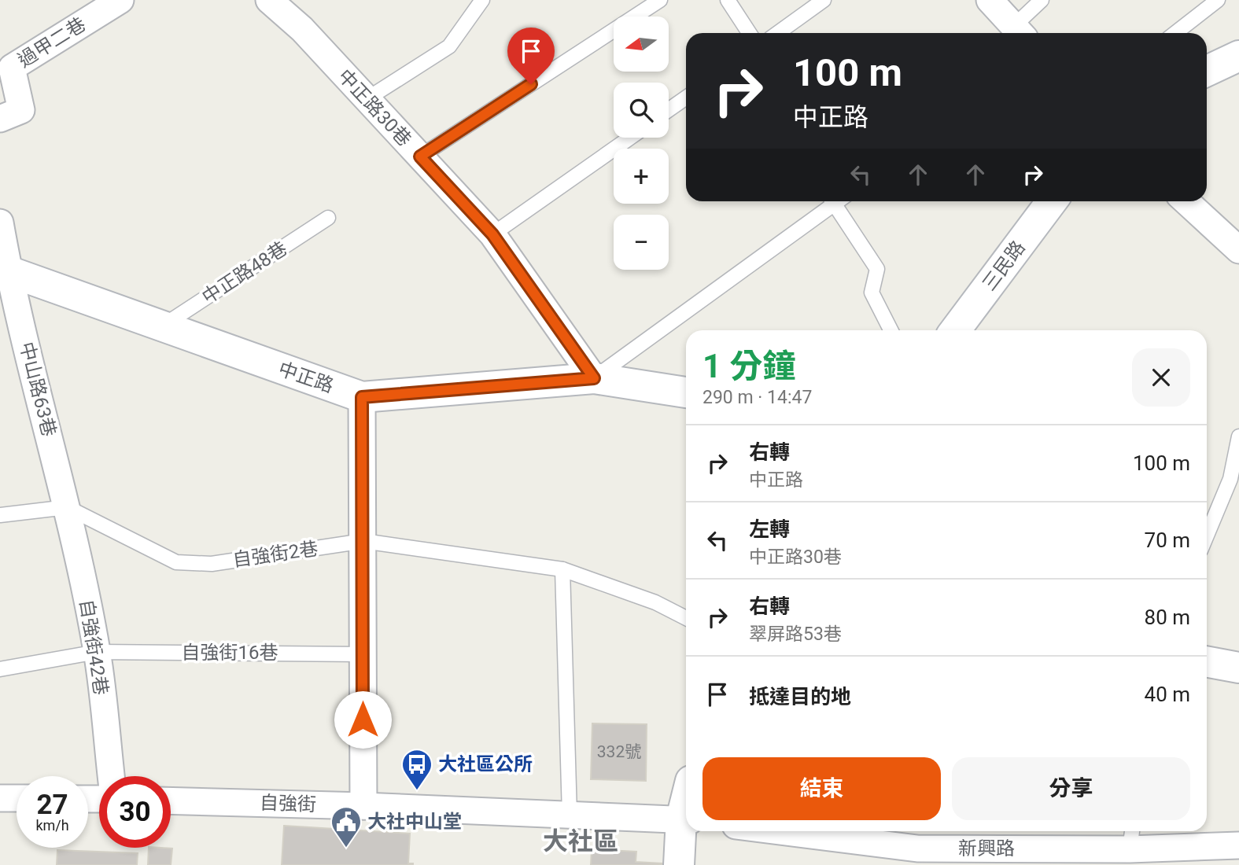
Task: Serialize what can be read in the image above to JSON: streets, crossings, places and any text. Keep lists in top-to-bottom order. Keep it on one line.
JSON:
{"streets":{"main road":["三民路","中正路"],"street":["過甲二巷","中正路30巷","中山路63巷","自強街42巷","自強街","新興路"],"lane":["中正路48巷","自強街2巷","自強街16巷"]},"crossings":[["中正路30巷","中正路"],["中正路48巷","中正路"],["中正路","中山路63巷"],["中山路63巷","自強街2巷"],["中山路63巷","自強街42巷"],["自強街2巷","自強街42巷"],["自強街42巷","自強街16巷"]],"districts":["大社區"],"places":{"bus stop":["大社區公所"],"public building":["大社中山堂"]},"house_numbers":["332號"],"north":"left","page":{"map_buttons":["+","−"],"turn":["100 m","中正路"],"heading":["1 分鐘","290 m · 14:47"],"list":[{"name":"右轉","note":"中正路","value":"100 m"},{"name":"左轉","note":"中正路30巷","value":"70 m"},{"name":"右轉","note":"翠屏路53巷","value":"80 m"},{"name":"抵達目的地","value":"40 m"}],"buttons":["結束","分享"],"speed":"27 km/h","limit":"30"}}
